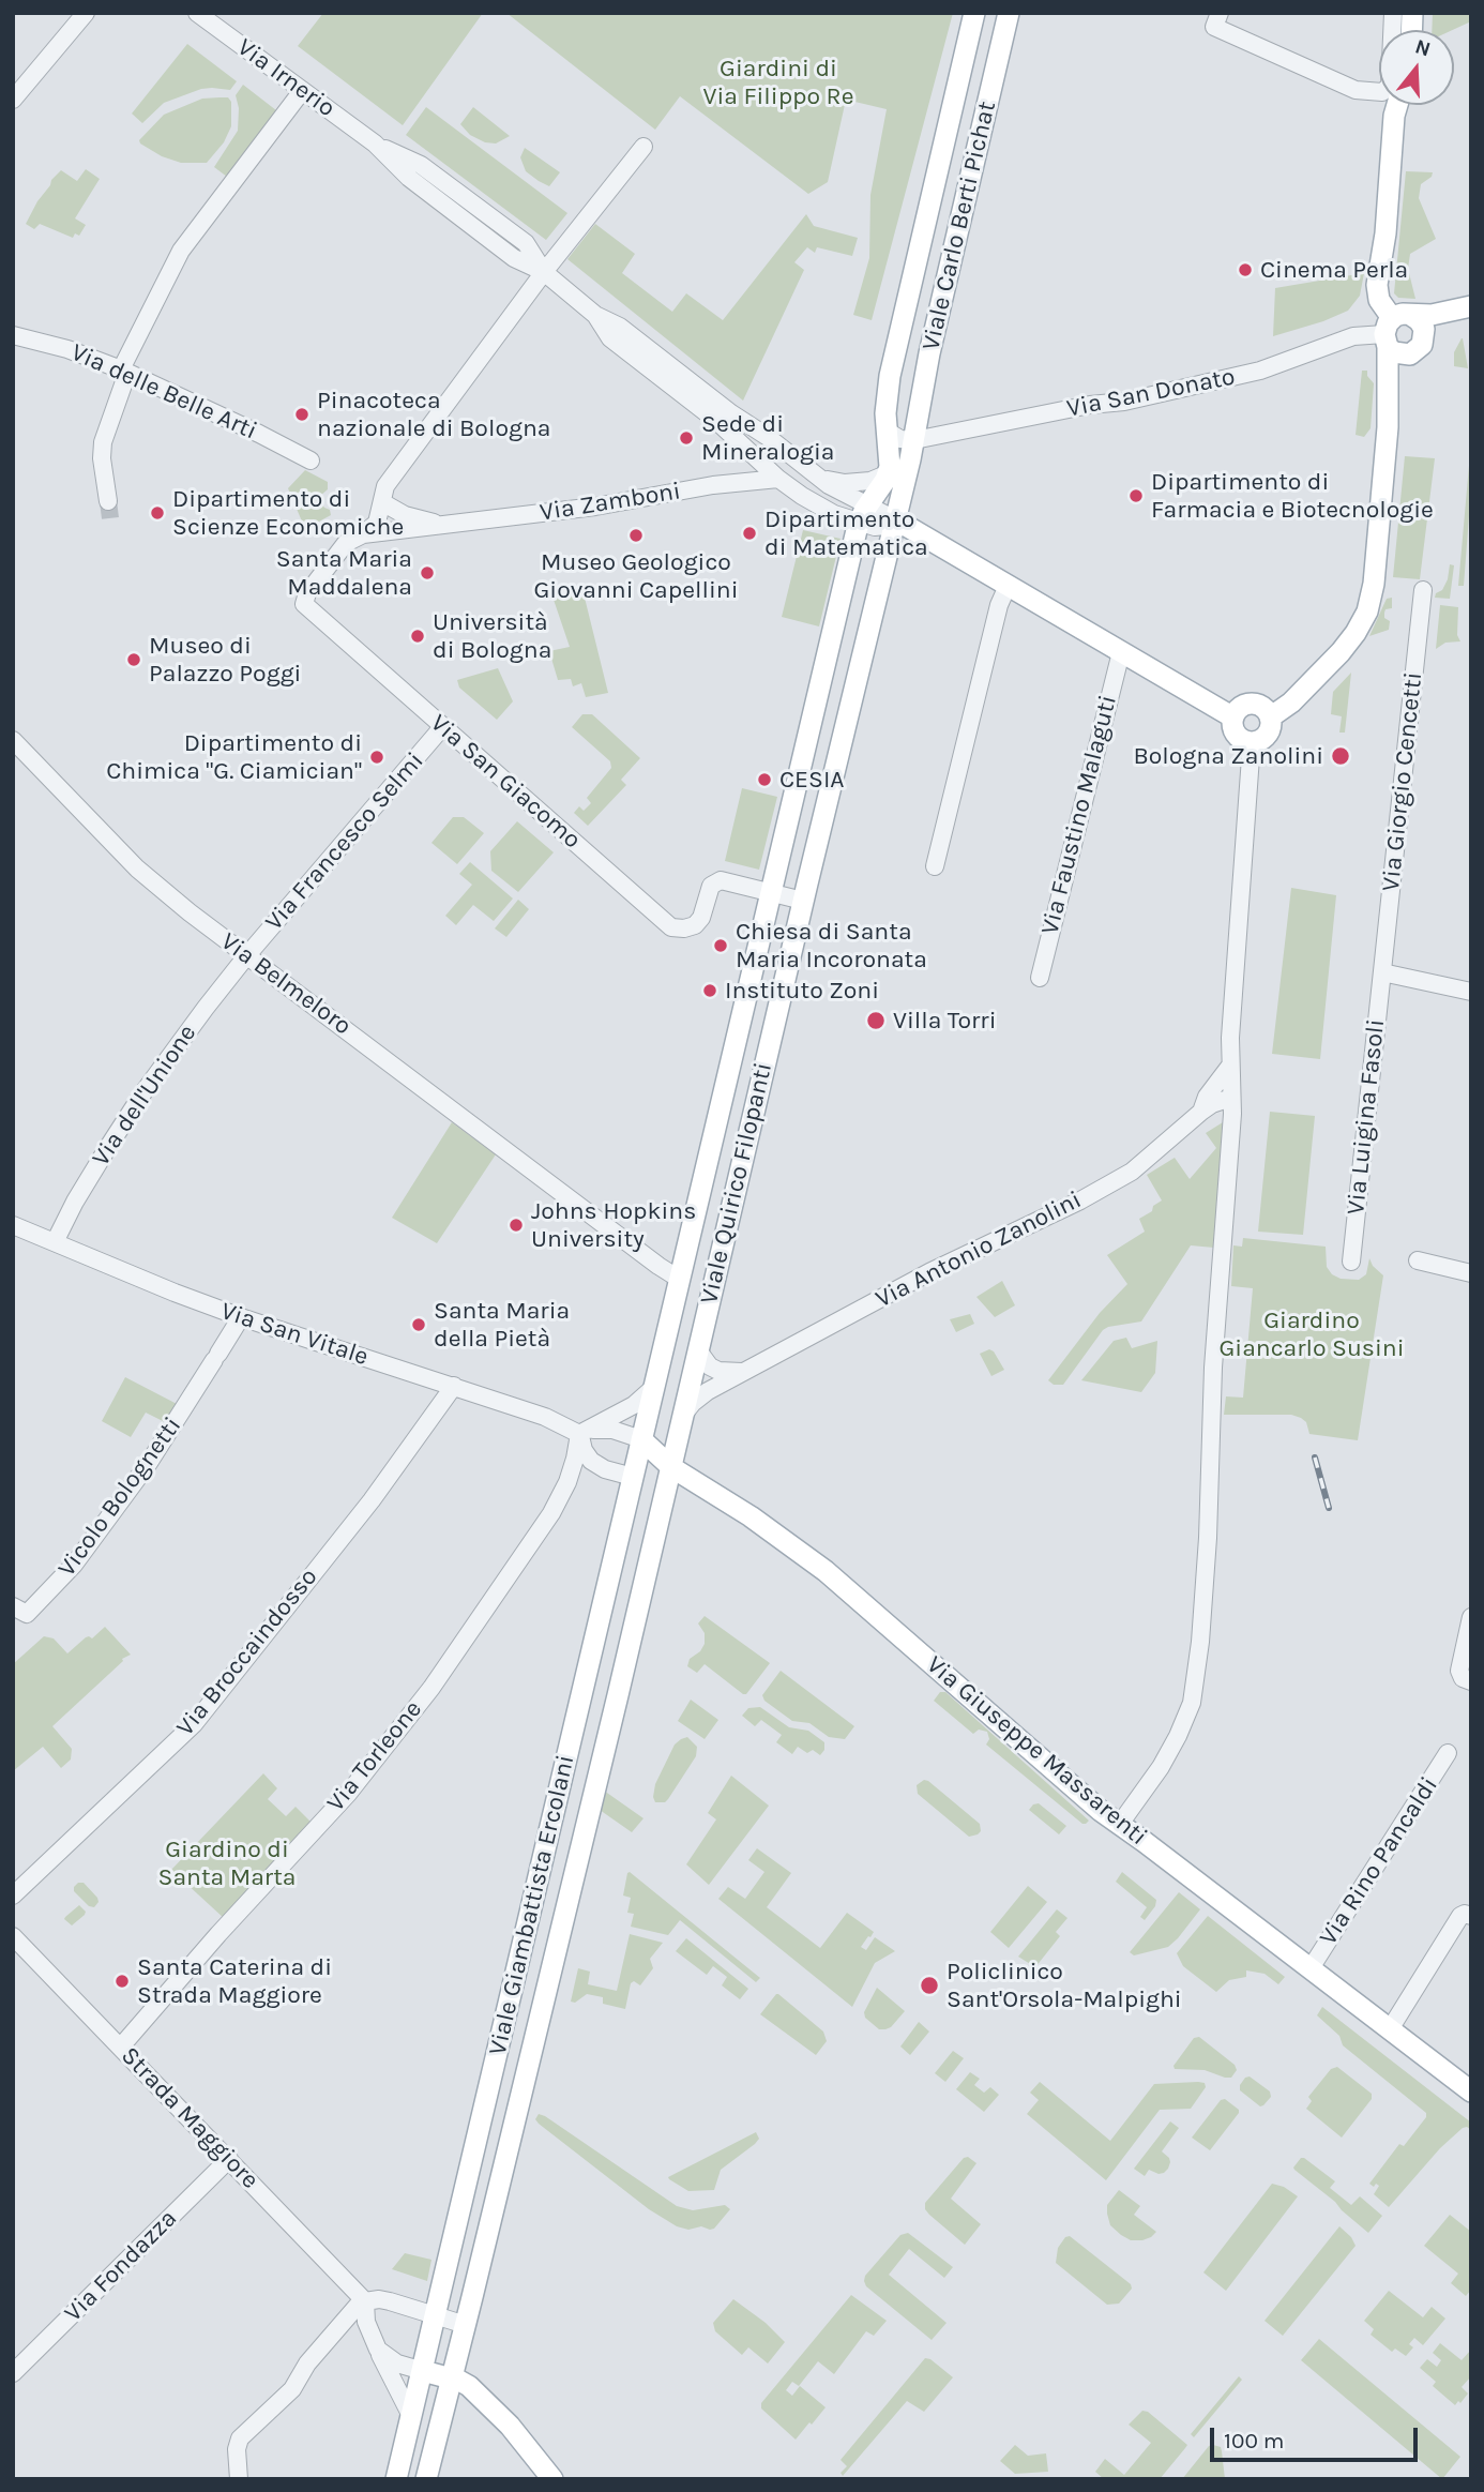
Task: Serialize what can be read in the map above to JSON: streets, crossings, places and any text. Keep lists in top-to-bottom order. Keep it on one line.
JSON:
{"streets":{"main road":["Viale Carlo Berti Pichat","Via San Donato","Viale Quirico Filopanti","Via Giuseppe Massarenti","Viale Giambattista Ercolani"],"street":["Via Irnerio","Via delle Belle Arti","Via Zamboni","Via San Giacomo","Via Giorgio Cencetti","Via Faustino Malaguti","Via Francesco Selmi","Via Belmeloro","Via dell'Unione","Via Luigina Fasoli","Via Antonio Zanolini","Via San Vitale","Vicolo Bolognetti","Via Broccaindosso","Via Torleone","Via Rino Pancaldi","Strada Maggiore","Via Fondazza"]},"crossings":[["Viale Carlo Berti Pichat","Via San Donato"],["Viale Carlo Berti Pichat","Viale Quirico Filopanti"],["Via Zamboni","Via San Giacomo"],["Via San Giacomo","Via Francesco Selmi"],["Via San Giacomo","Viale Quirico Filopanti"],["Via Giorgio Cencetti","Via Luigina Fasoli"],["Via Francesco Selmi","Via Belmeloro"],["Via Francesco Selmi","Via dell'Unione"],["Via Belmeloro","Via dell'Unione"],["Via Belmeloro","Viale Quirico Filopanti"],["Via dell'Unione","Via San Vitale"],["Viale Quirico Filopanti","Via Antonio Zanolini"],["Viale Quirico Filopanti","Via Giuseppe Massarenti"],["Viale Quirico Filopanti","Viale Giambattista Ercolani"],["Via San Vitale","Vicolo Bolognetti"],["Via San Vitale","Via Broccaindosso"],["Via San Vitale","Via Torleone"],["Via Giuseppe Massarenti","Via Rino Pancaldi"],["Via Giuseppe Massarenti","Viale Giambattista Ercolani"],["Via Torleone","Strada Maggiore"],["Strada Maggiore","Via Fondazza"]],"parks":["Giardini di Via Filippo Re","Giardino Giancarlo Susini","Giardino di Santa Marta"],"places":["Cinema Perla","Pinacoteca nazionale di Bologna","Sede di Mineralogia","Dipartimento di Farmacia e Biotecnologie","Dipartimento di Scienze Economiche","Dipartimento di Matematica","Museo Geologico Giovanni Capellini","Santa Maria Maddalena","Università di Bologna","Museo di Palazzo Poggi","Bologna Zanolini","Dipartimento di Chimica \"G. Ciamician\"","CESIA","Chiesa di Santa Maria Incoronata","Instituto Zoni","Villa Torri","Johns Hopkins University","Santa Maria della Pietà","Santa Caterina di Strada Maggiore","Policlinico Sant'Orsola-Malpighi"],"scale_bar":"100 m","north":"top"}
